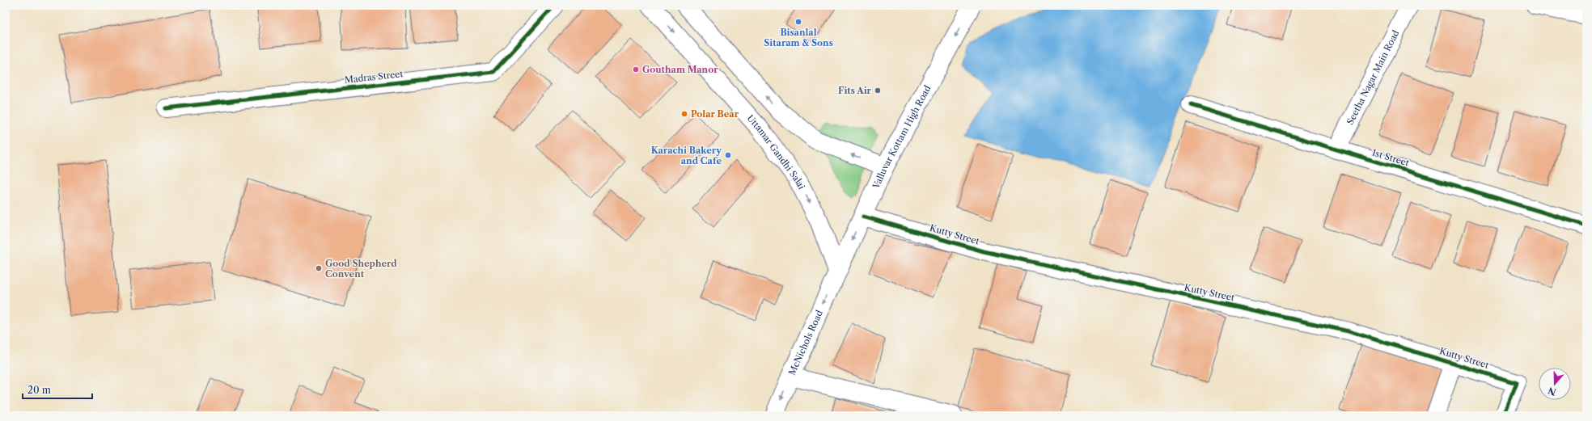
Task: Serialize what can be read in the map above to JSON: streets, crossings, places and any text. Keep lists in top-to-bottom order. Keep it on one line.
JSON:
{"streets":{"street":["Madras Street","Seetha Nagar Main Road","Valluvar Kottam High Road","Uttamar Gandhi Salai","1st Street","Kutty Street","McNichols Road"]},"crossings":[["Seetha Nagar Main Road","1st Street"],["Valluvar Kottam High Road","Uttamar Gandhi Salai"],["Valluvar Kottam High Road","Kutty Street"],["Valluvar Kottam High Road","McNichols Road"],["Uttamar Gandhi Salai","McNichols Road"]],"one_way":["Valluvar Kottam High Road","McNichols Road"],"places":["Bisanlal Sitaram & Sons","Goutham Manor","Fits Air","Polar Bear","Karachi Bakery and Cafe","Good Shepherd Convent"],"scale_bar":"20 m","north":"bottom"}
